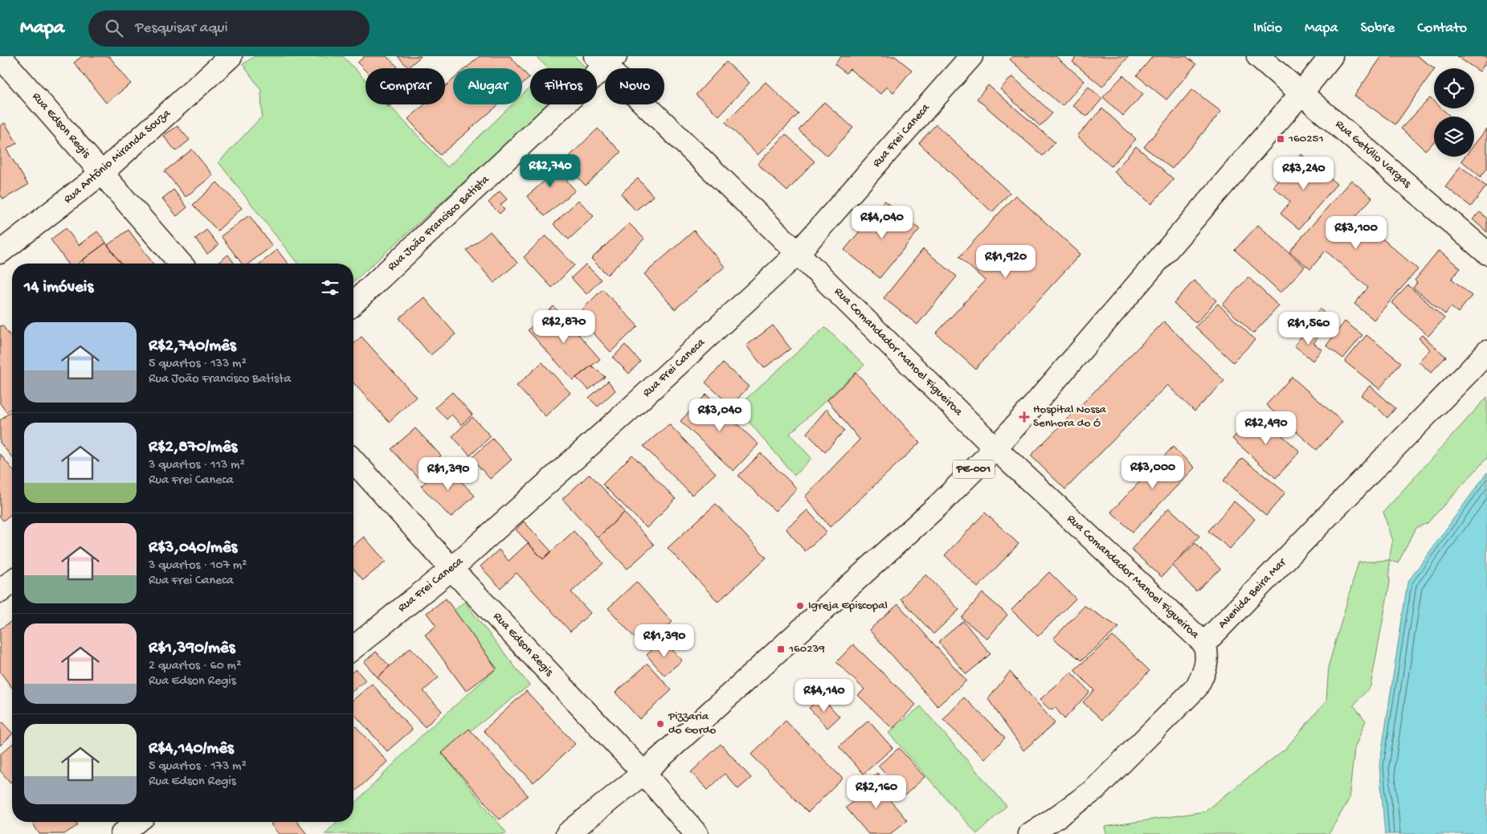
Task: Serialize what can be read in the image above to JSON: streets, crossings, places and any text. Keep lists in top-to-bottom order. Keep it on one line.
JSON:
{"streets":{"street":["Rua Edson Regis","Rua Frei Caneca","Rua Getúlio Vargas","Rua Antônio Miranda Souza","Rua João Francisco Batista","Rua Comandador Manoel Figueiroa","PE-001","Avenida Beira Mar"]},"crossings":[["Rua Edson Regis","Rua Frei Caneca"],["Rua Edson Regis","Rua Antônio Miranda Souza"],["Rua Edson Regis","PE-001"],["Rua Frei Caneca","Rua Comandador Manoel Figueiroa"],["Rua Getúlio Vargas","PE-001"],["Rua João Francisco Batista","Rua Comandador Manoel Figueiroa"],["Rua Comandador Manoel Figueiroa","PE-001"],["Rua Comandador Manoel Figueiroa","Avenida Beira Mar"]],"places":{"transit":["160251","160239"],"health":["Hospital Nossa Senhora do Ó"],"other":["Igreja Episcopal","Pizzaria do Gordo"]},"page":{"header":"Mapa","search":"Pesquisar aqui","nav":["Início","Mapa","Sobre","Contato"],"chip":["Comprar","Alugar","Filtros","Novo"],"price":["R$2,740","R$3,240","R$4,040","R$3,100","R$1,920","R$2,870","R$1,560","R$3,040","R$2,490","R$3,000","R$1,390","R$1,390","R$4,140","R$2,160"],"heading":"14 imóveis","list":[{"name":"R$2,740/mês","note":"5 quartos · 133 m² · Rua João Francisco Batista"},{"name":"R$2,870/mês","note":"3 quartos · 113 m² · Rua Frei Caneca"},{"name":"R$3,040/mês","note":"3 quartos · 107 m² · Rua Frei Caneca"},{"name":"R$1,390/mês","note":"2 quartos · 60 m² · Rua Edson Regis"},{"name":"R$4,140/mês","note":"5 quartos · 173 m² · Rua Edson Regis"}]}}
